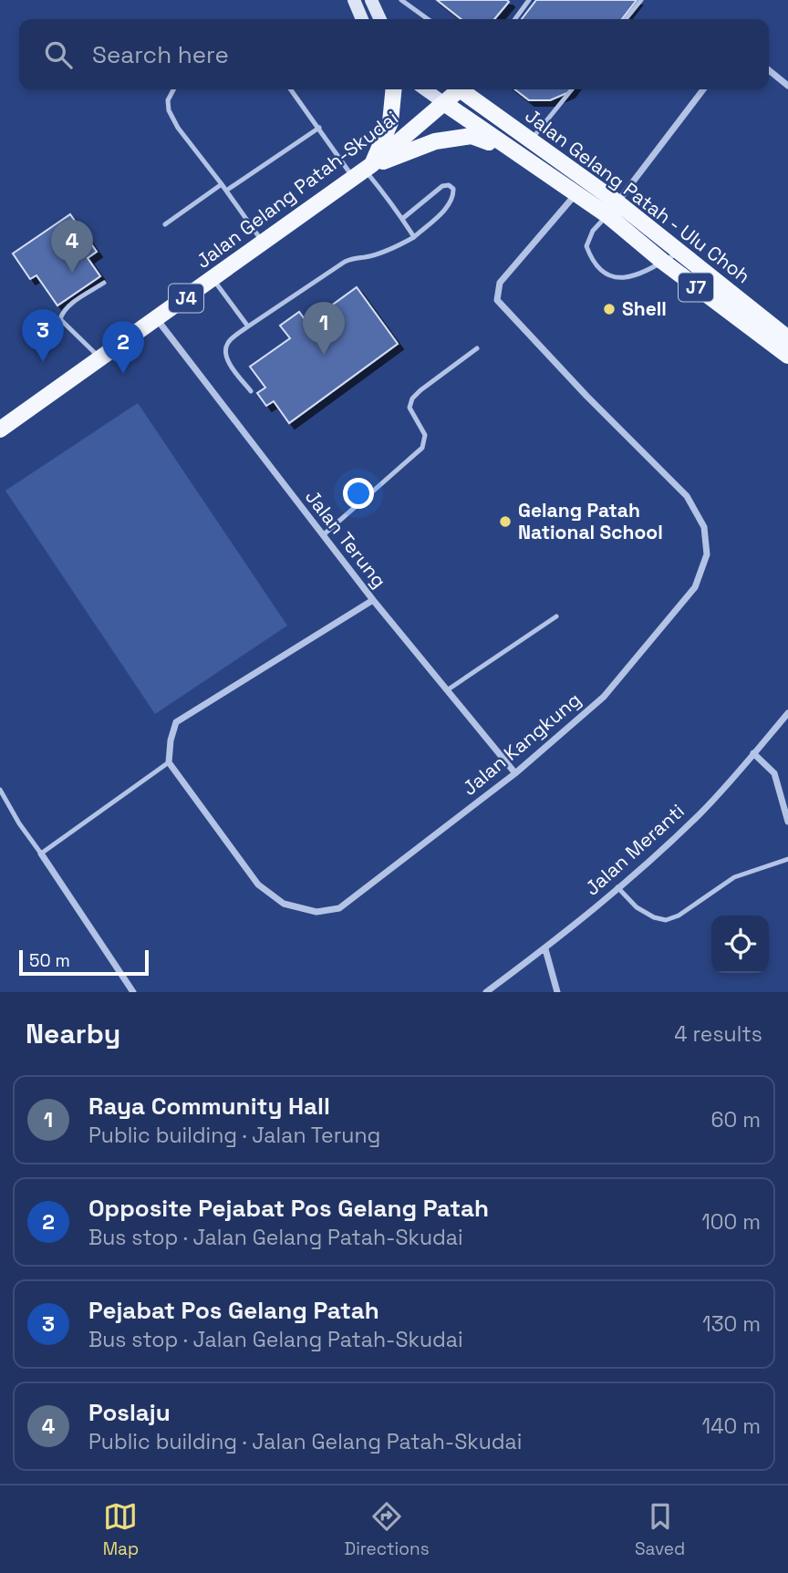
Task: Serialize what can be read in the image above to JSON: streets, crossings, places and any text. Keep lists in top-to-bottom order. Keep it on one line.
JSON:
{"streets":{"main road":["Jalan Gelang Patah-Skudai","Jalan Gelang Patah - Ulu Choh","J7","J4"],"street":["Jalan Terung","Jalan Kangkung","Jalan Meranti"]},"crossings":[["Jalan Gelang Patah-Skudai","Jalan Gelang Patah - Ulu Choh"],["Jalan Gelang Patah-Skudai","Jalan Terung"],["Jalan Gelang Patah - Ulu Choh","Jalan Kangkung"],["Jalan Terung","Jalan Kangkung"]],"places":["Shell","Gelang Patah National School"],"scale_bar":"50 m","page":{"search":"Search here","pins":["4","1","3","2"],"scale":"50 m","heading":["Nearby","4 results"],"list":[{"mark":"1","name":"Raya Community Hall","note":"Public building · Jalan Terung","value":"60 m"},{"mark":"2","name":"Opposite Pejabat Pos Gelang Patah","note":"Bus stop · Jalan Gelang Patah-Skudai","value":"100 m"},{"mark":"3","name":"Pejabat Pos Gelang Patah","note":"Bus stop · Jalan Gelang Patah-Skudai","value":"130 m"},{"mark":"4","name":"Poslaju","note":"Public building · Jalan Gelang Patah-Skudai","value":"140 m"}],"nav":["Map","Directions","Saved"]}}
